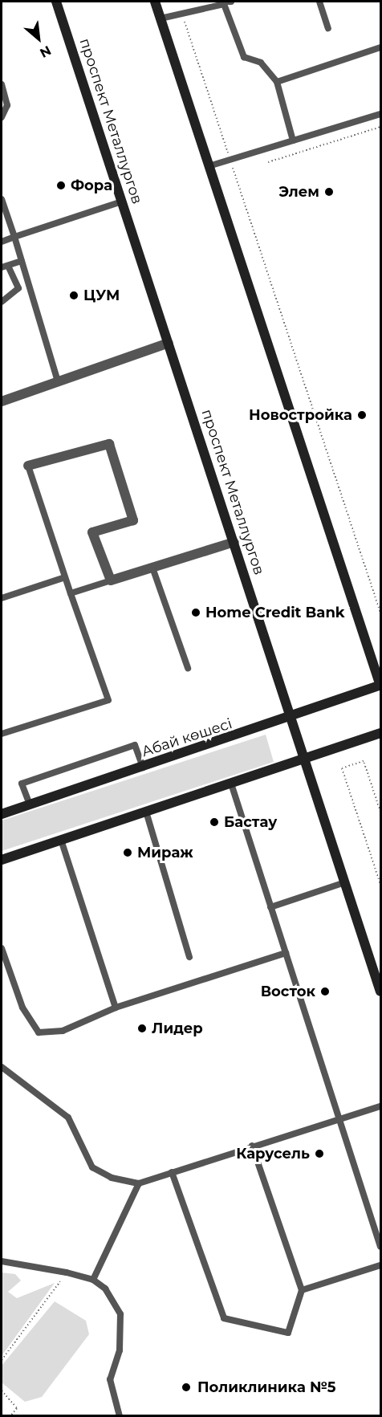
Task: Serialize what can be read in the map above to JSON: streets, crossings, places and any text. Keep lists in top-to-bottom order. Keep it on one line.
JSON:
{"streets":{"main road":["проспект Металлургов","Абай көшесі"]},"crossings":[["проспект Металлургов","Абай көшесі"]],"places":["Фора","Элем","ЦУМ","Новостройка","Home Credit Bank","Бастау","Мираж","Восток","Лидер","Карусель","Поликлиника №5"],"north":"bottom right"}
